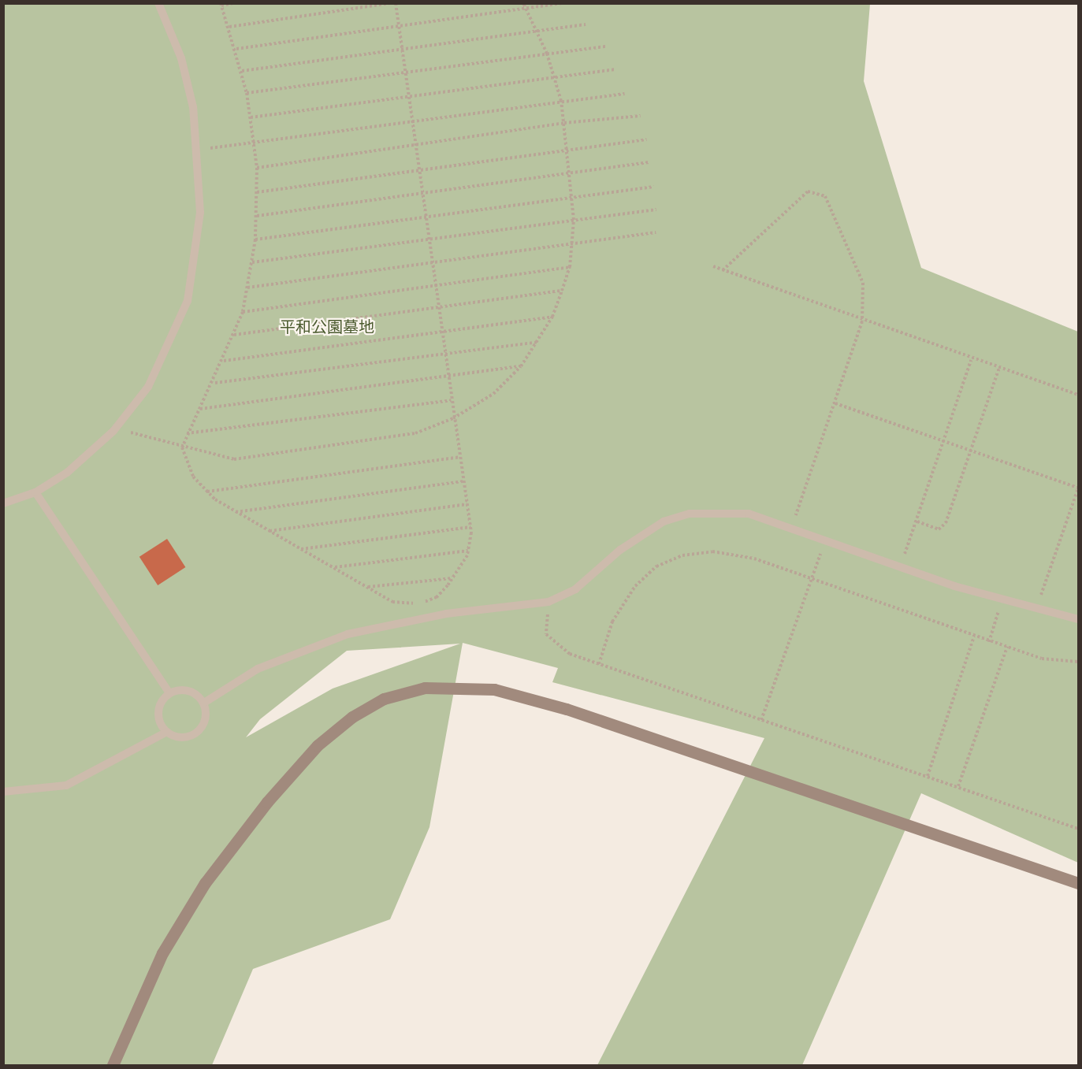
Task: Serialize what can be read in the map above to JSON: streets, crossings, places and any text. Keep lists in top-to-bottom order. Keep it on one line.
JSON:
{"parks":["平和公園墓地"]}
